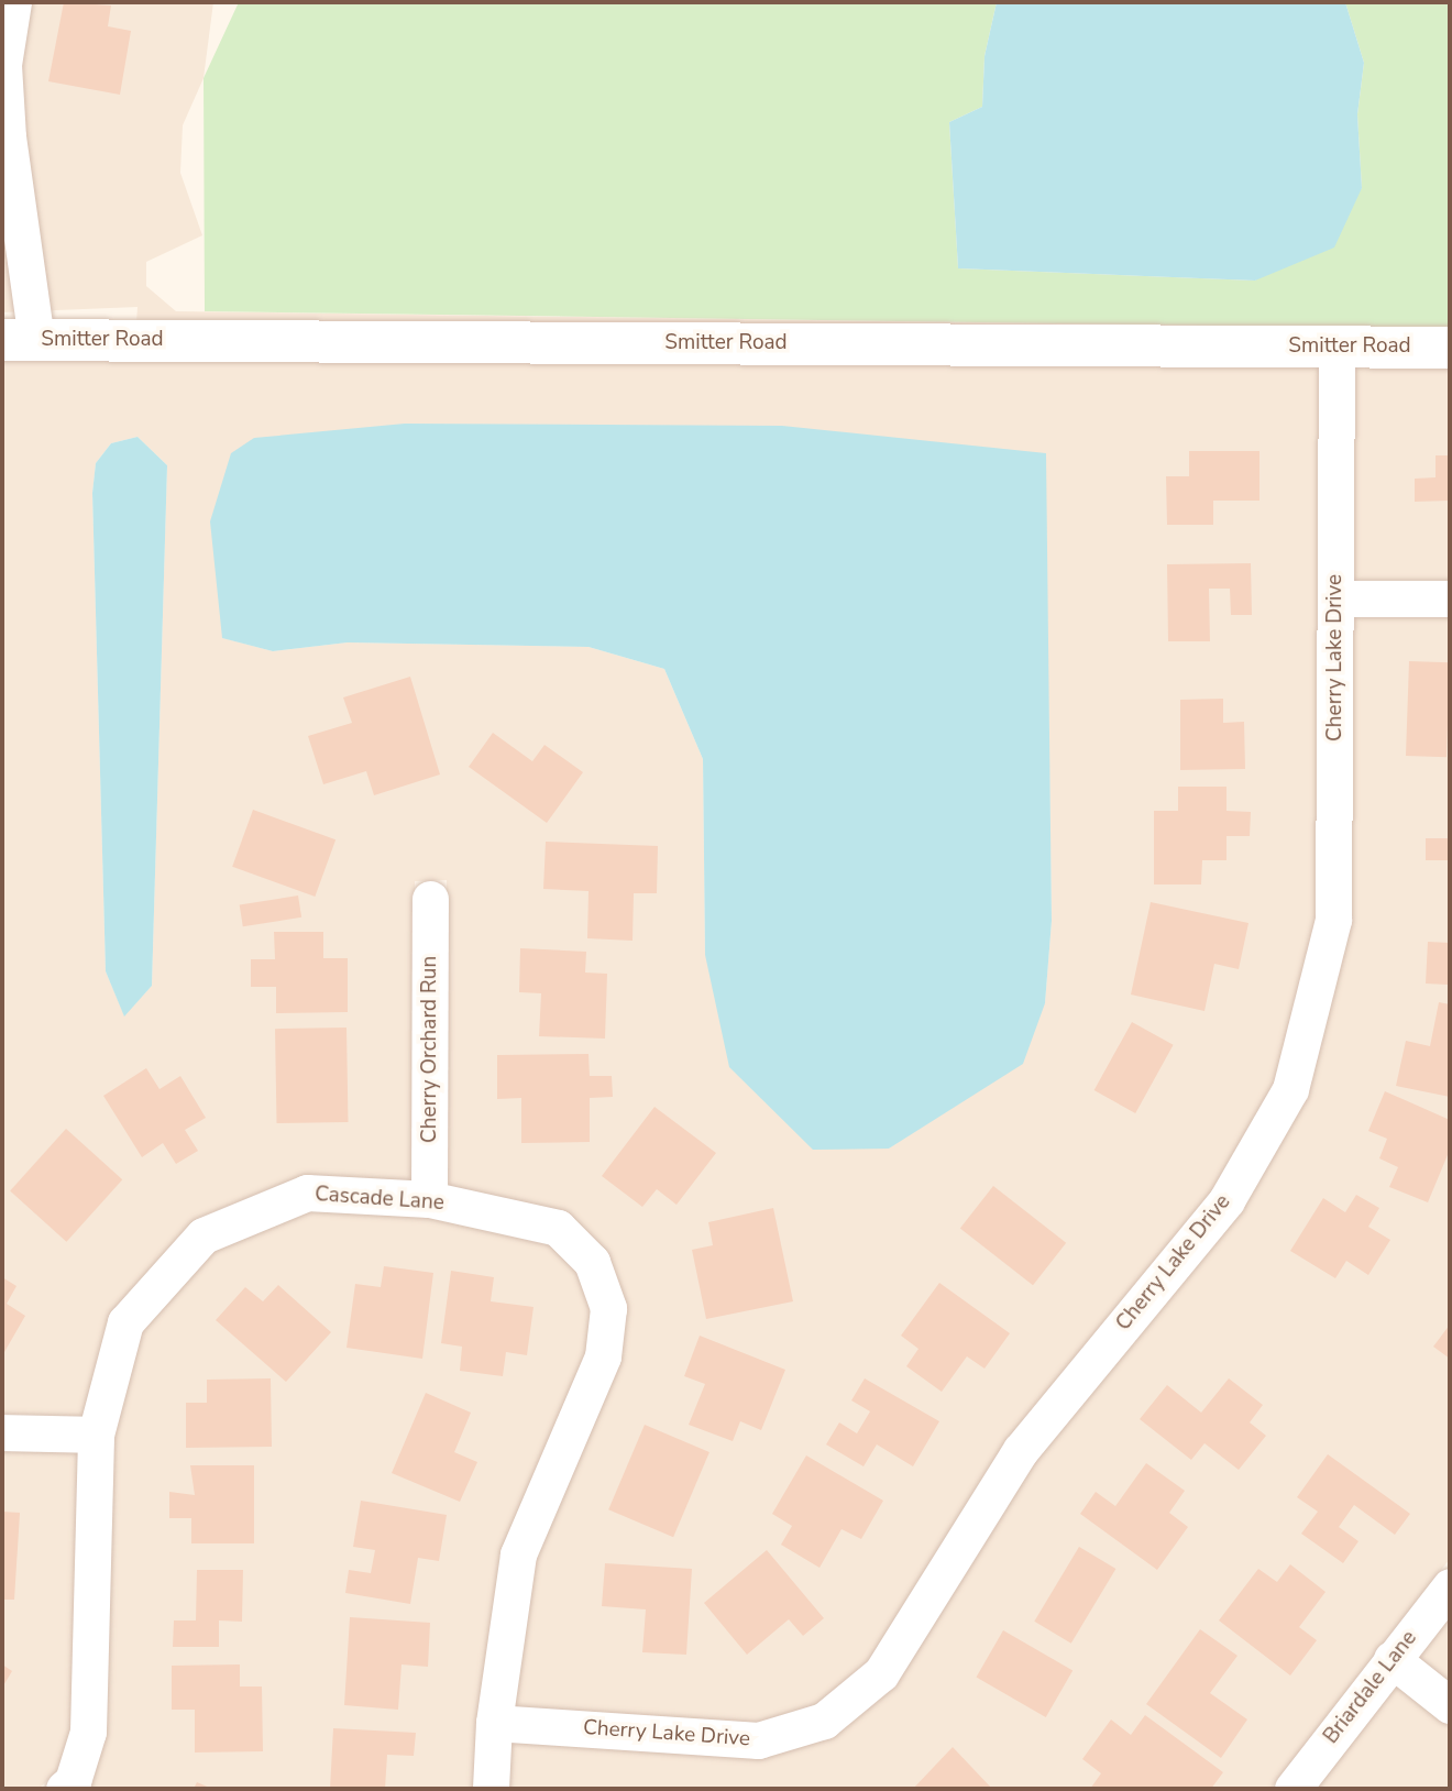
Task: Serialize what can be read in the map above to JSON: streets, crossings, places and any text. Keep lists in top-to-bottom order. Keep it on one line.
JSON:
{"streets":{"street":["Smitter Road","Cherry Lake Drive","Cherry Orchard Run","Cascade Lane","Briardale Lane"]},"crossings":[["Smitter Road","Cherry Lake Drive"],["Cherry Lake Drive","Cascade Lane"],["Cherry Orchard Run","Cascade Lane"]]}
